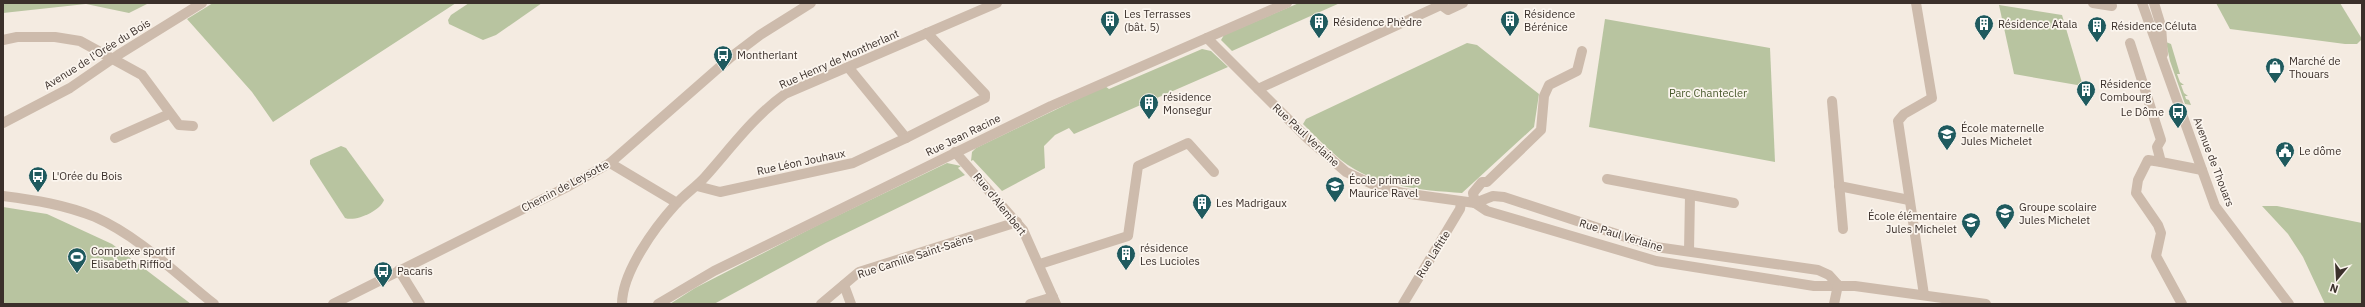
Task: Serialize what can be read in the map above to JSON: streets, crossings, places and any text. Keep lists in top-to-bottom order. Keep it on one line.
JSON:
{"streets":{"street":["Avenue de l'Orée du Bois","Rue Henry de Montherlant","Rue Jean Racine","Rue Paul Verlaine","Rue Léon Jouhaux","Avenue de Thouars","Chemin de Leysotte","Rue d'Alembert","Rue Lafitte","Rue Camille Saint-Saëns"]},"crossings":[["Rue Henry de Montherlant","Rue Léon Jouhaux"],["Rue Jean Racine","Rue Paul Verlaine"],["Rue Jean Racine","Rue d'Alembert"],["Rue Paul Verlaine","Rue Lafitte"],["Rue d'Alembert","Rue Camille Saint-Saëns"]],"parks":["Parc Chantecler"],"places":{"building":["Les Terrasses (bât. 5)","Résidence Bérénice","Résidence Phèdre","Résidence Atala","Résidence Céluta","Résidence Combourg","résidence Monsegur","Les Madrigaux","résidence Les Lucioles"],"bus stop":["Montherlant","Le Dôme","L'Orée du Bois","Pacaris"],"shop":["Marché de Thouars"],"school or university":["École maternelle Jules Michelet","École primaire Maurice Ravel","Groupe scolaire Jules Michelet","École élémentaire Jules Michelet"],"public building":["Le dôme"],"sports":["Complexe sportif Elisabeth Riffiod"]},"north":"bottom"}
